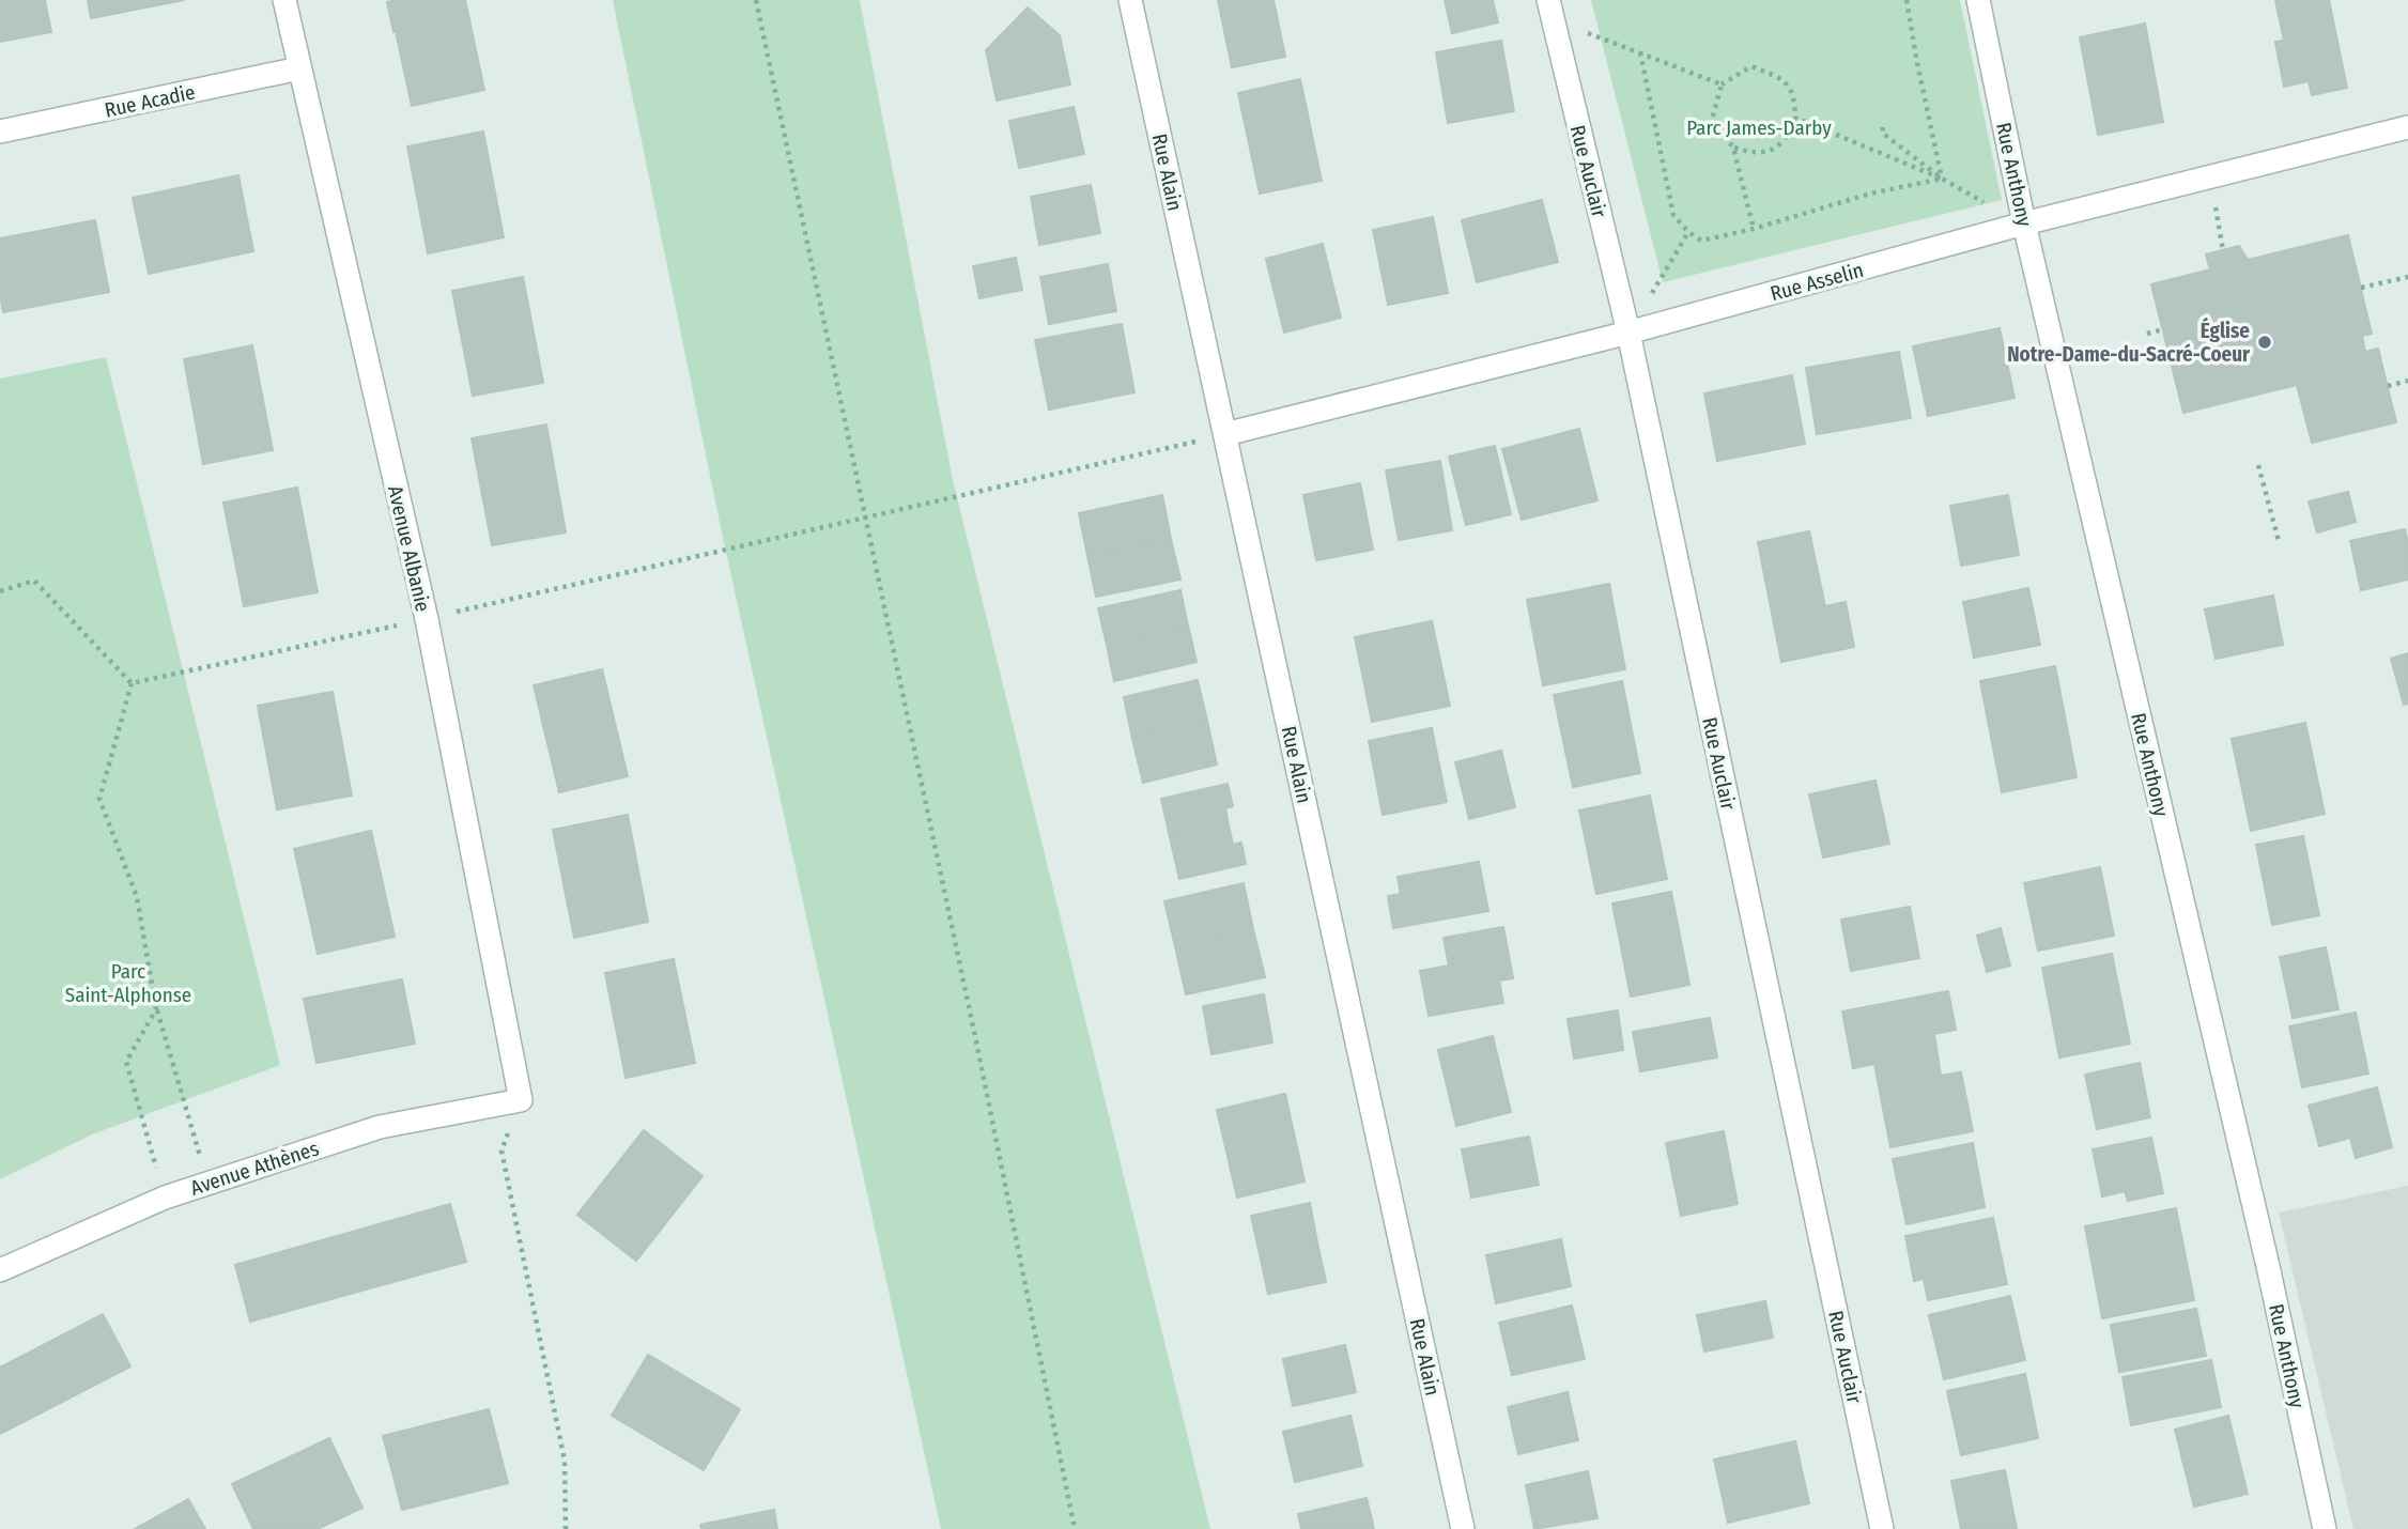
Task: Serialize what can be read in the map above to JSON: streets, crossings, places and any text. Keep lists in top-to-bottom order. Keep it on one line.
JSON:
{"streets":{"street":["Rue Acadie","Rue Auclair","Rue Alain","Rue Anthony","Rue Asselin","Avenue Albanie","Avenue Athènes"]},"crossings":[["Rue Acadie","Avenue Albanie"],["Rue Auclair","Rue Asselin"],["Rue Alain","Rue Asselin"],["Rue Anthony","Rue Asselin"],["Avenue Albanie","Avenue Athènes"]],"parks":["Parc James-Darby","Parc Saint-Alphonse"],"places":["Église Notre-Dame-du-Sacré-Coeur"]}
